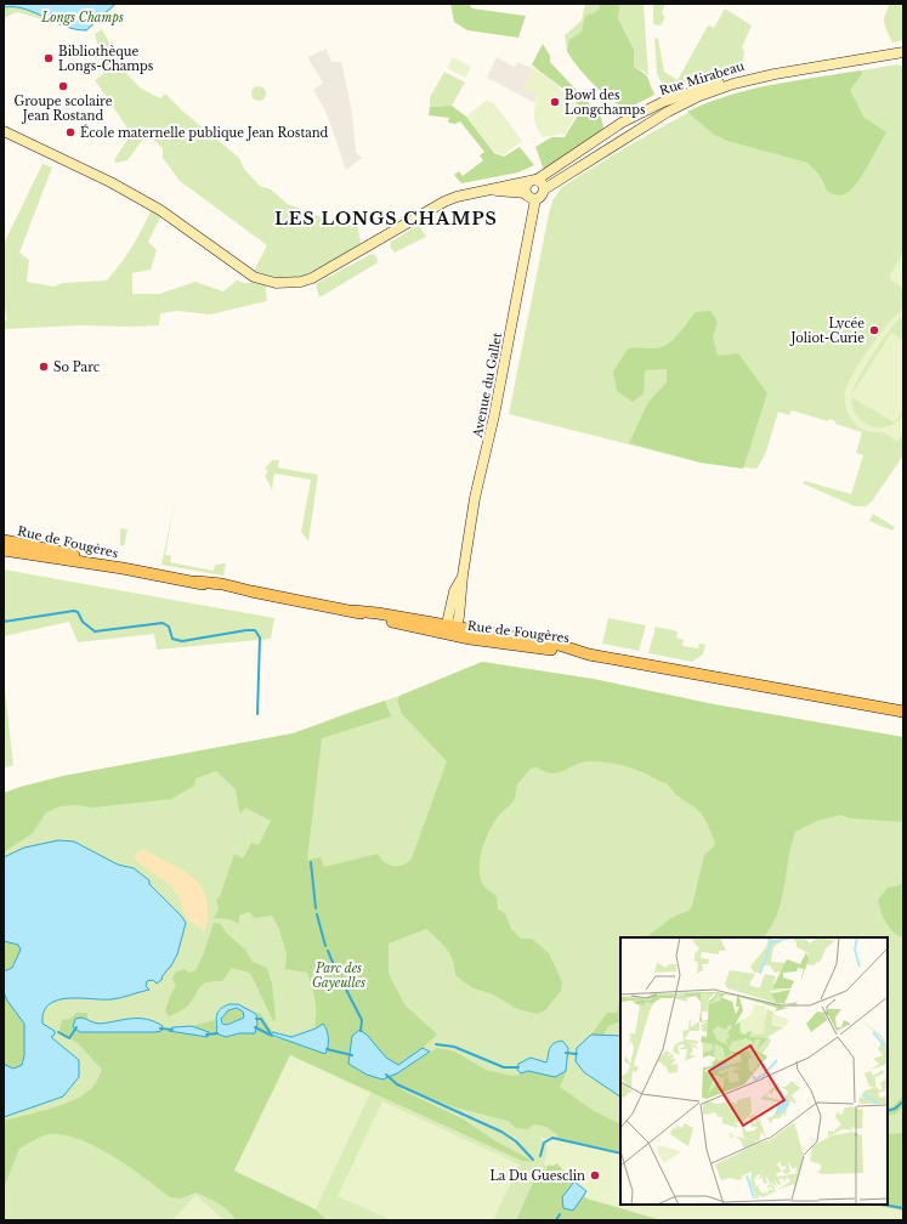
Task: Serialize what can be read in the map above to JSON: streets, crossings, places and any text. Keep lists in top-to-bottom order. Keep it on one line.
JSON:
{"streets":{"main road":["Rue de Fougères"],"street":["Rue Mirabeau","Avenue du Gallet"]},"crossings":[["Rue Mirabeau","Avenue du Gallet"],["Avenue du Gallet","Rue de Fougères"]],"districts":["LES LONGS CHAMPS"],"parks":["Longs Champs","Parc des Gayeulles"],"places":["Bibliothèque Longs-Champs","Groupe scolaire Jean Rostand","Bowl des Longchamps","École maternelle publique Jean Rostand","Lycée Joliot-Curie","So Parc","La Du Guesclin"]}
